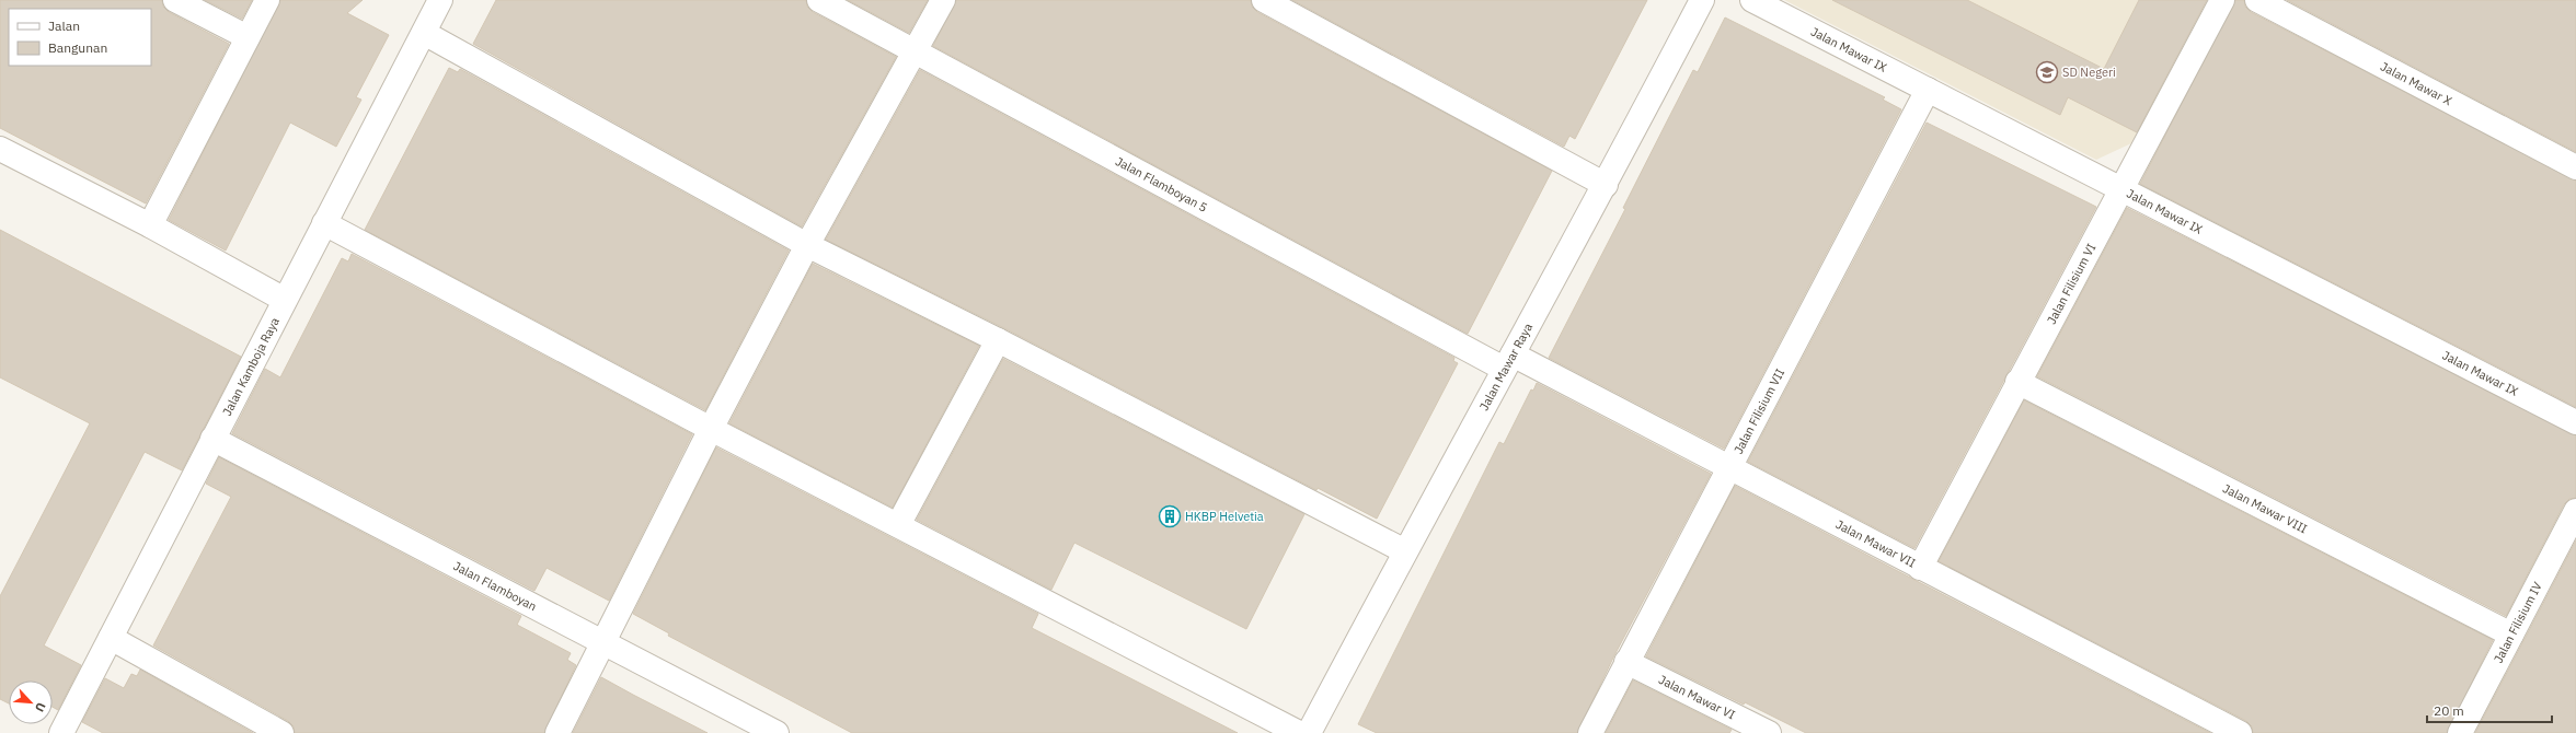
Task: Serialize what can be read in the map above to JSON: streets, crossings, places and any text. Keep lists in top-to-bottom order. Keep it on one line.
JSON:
{"streets":{"street":["Jalan Mawar IX","Jalan Mawar X","Jalan Flamboyan 5","Jalan Filisium VI","Jalan Kamboja Raya","Jalan Mawar Raya","Jalan Filisium VII","Jalan Mawar VIII","Jalan Mawar VII","Jalan Flamboyan","Jalan Filisium IV","Jalan Mawar VI"]},"crossings":[["Jalan Mawar IX","Jalan Filisium VI"],["Jalan Mawar IX","Jalan Filisium VII"],["Jalan Flamboyan 5","Jalan Mawar Raya"],["Jalan Flamboyan 5","Jalan Mawar VII"],["Jalan Filisium VI","Jalan Mawar VIII"],["Jalan Filisium VI","Jalan Mawar VII"],["Jalan Kamboja Raya","Jalan Flamboyan"],["Jalan Mawar Raya","Jalan Mawar VII"],["Jalan Filisium VII","Jalan Mawar VII"],["Jalan Filisium VII","Jalan Mawar VI"],["Jalan Mawar VIII","Jalan Filisium IV"]],"places":{"school or university":["SD Negeri"],"building":["HKBP Helvetia"]},"legend":["Jalan","Bangunan"],"scale_bar":"20 m","north":"bottom right"}
